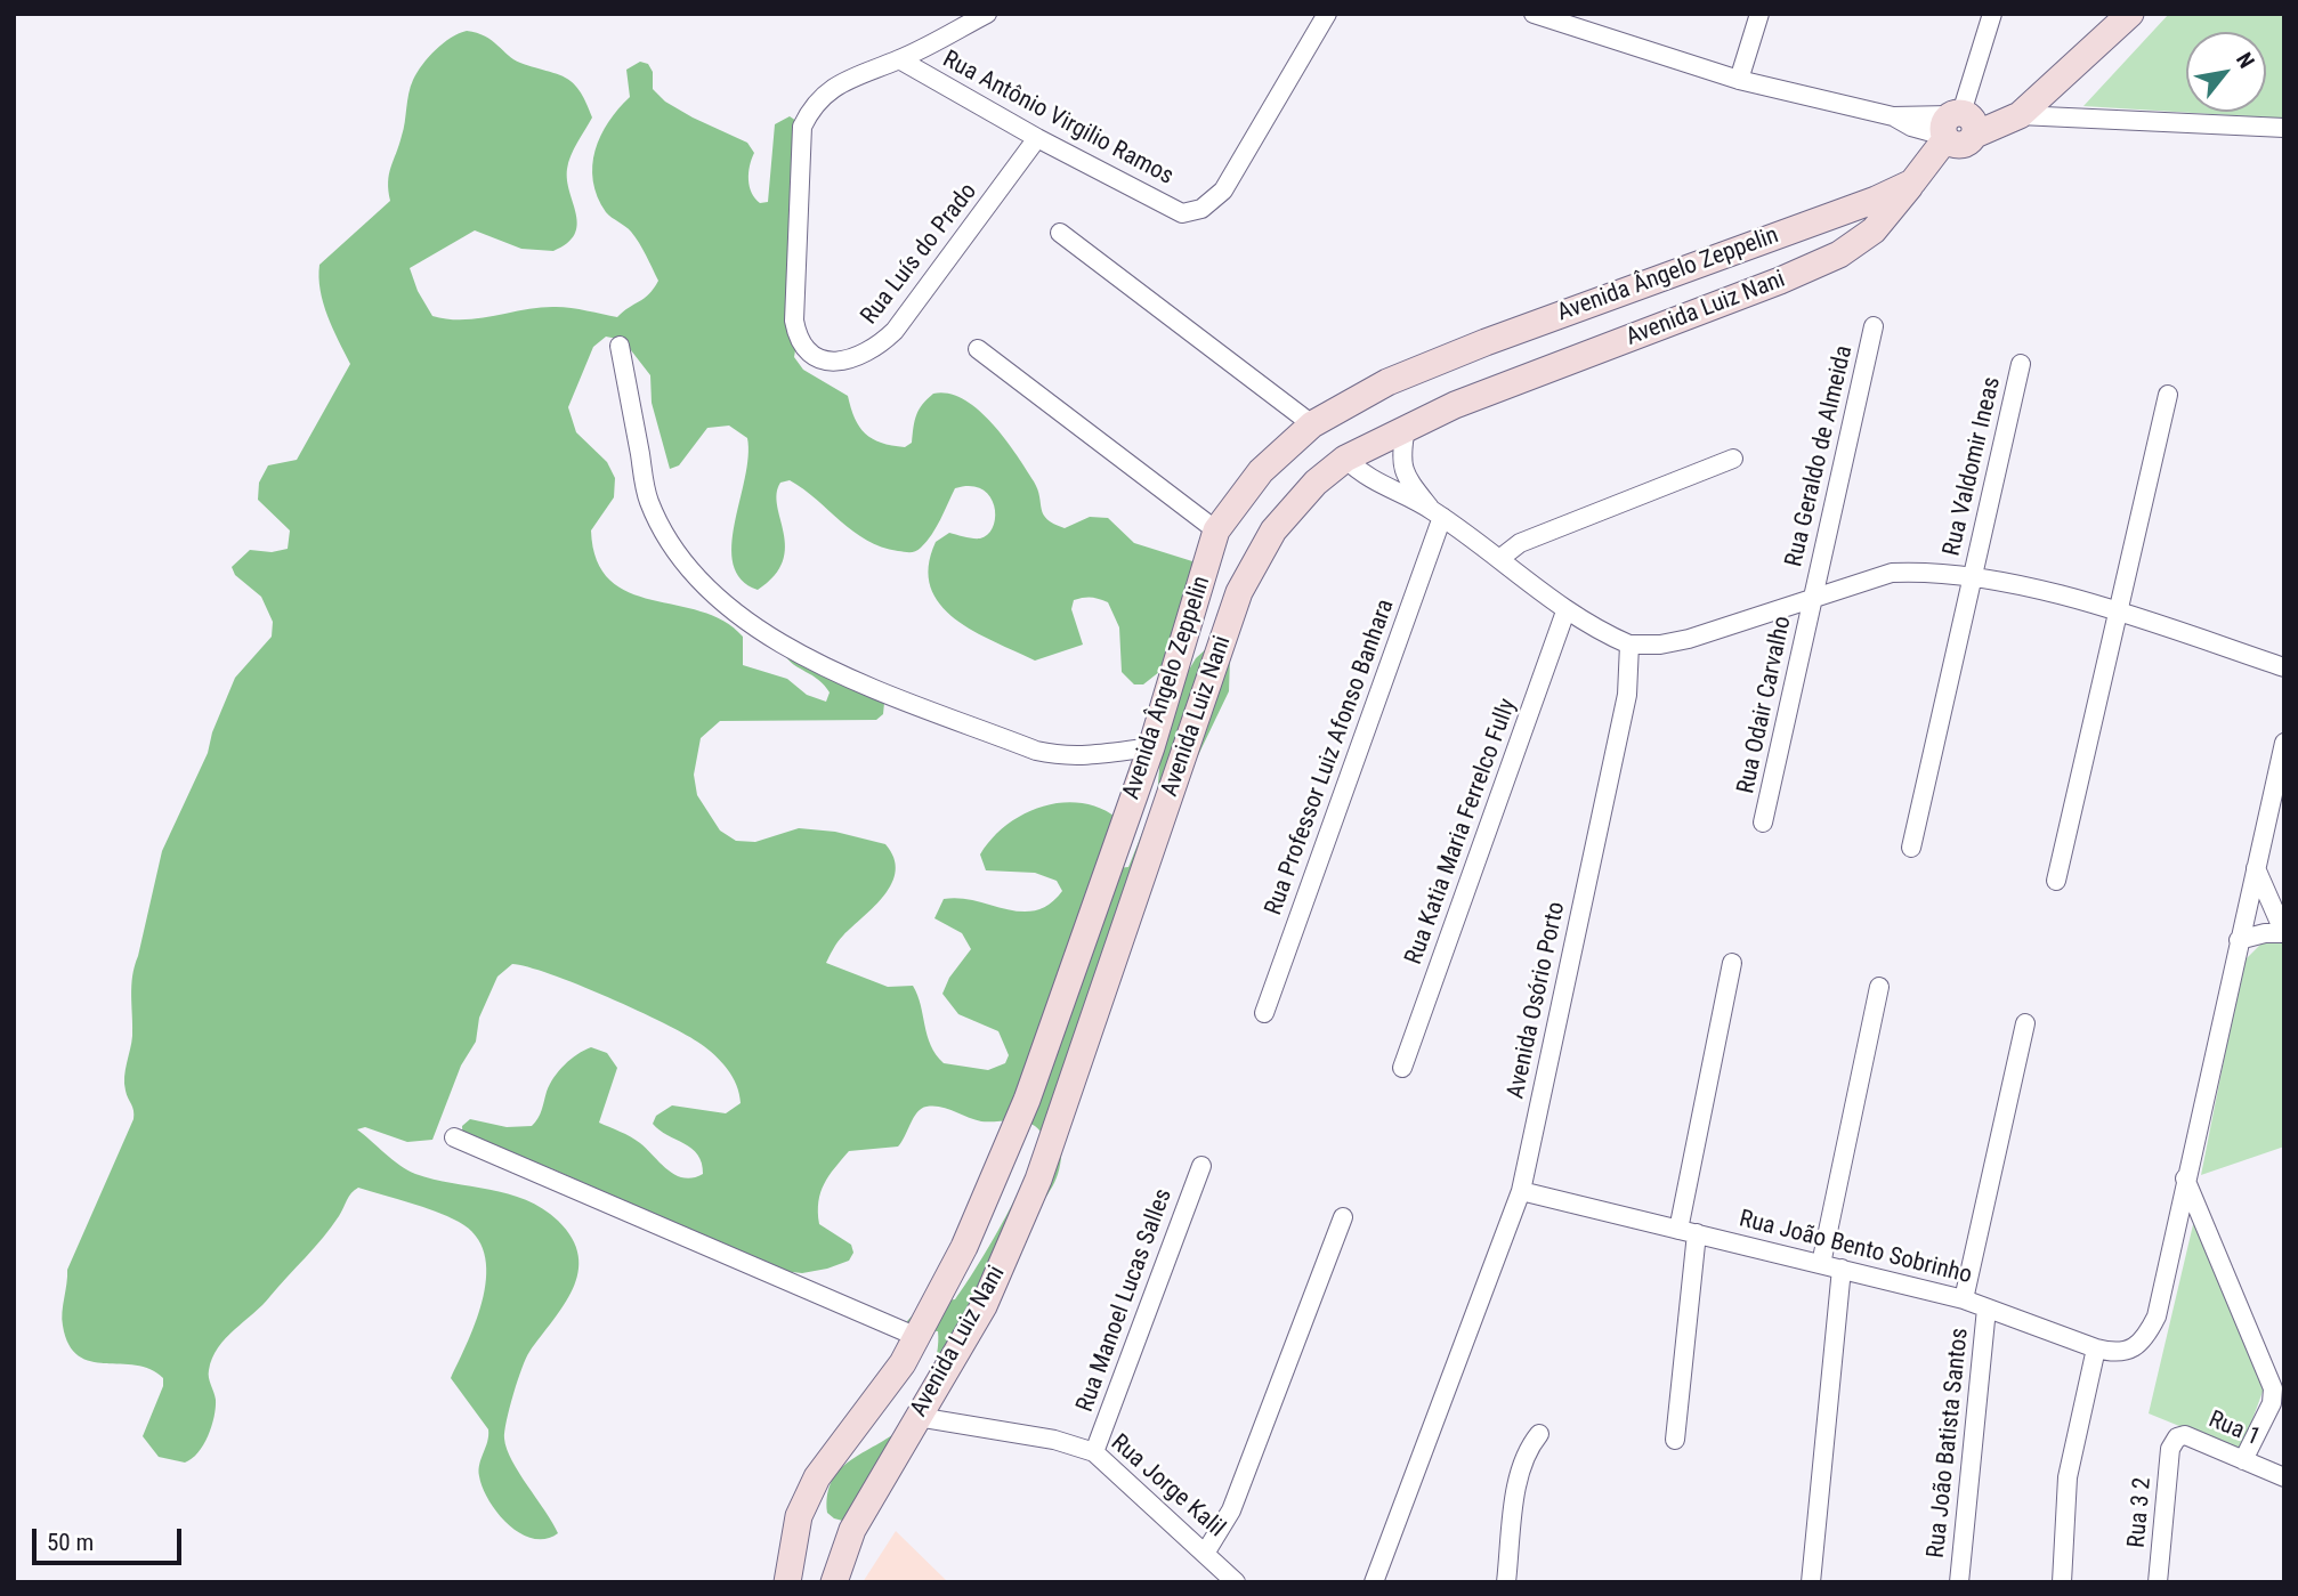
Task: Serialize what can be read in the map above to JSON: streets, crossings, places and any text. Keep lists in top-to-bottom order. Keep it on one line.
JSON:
{"streets":{"street":["Rua Antônio Virgilio Ramos","Rua Luís do Prado","Avenida Ângelo Zeppelin","Avenida Luiz Nani","Rua Geraldo de Almeida","Rua Valdomir Ineas","Rua Odair Carvalho","Rua Professor Luiz Afonso Banhara","Rua Katia Maria Ferrelco Fully","Avenida Osório Porto","Rua João Bento Sobrinho","Rua Manoel Lucas Salles","Rua 1","Rua João Batista Santos","Rua Jorge Kalil","Rua 3 2"]},"crossings":[["Rua Antônio Virgilio Ramos","Rua Luís do Prado"],["Avenida Ângelo Zeppelin","Avenida Luiz Nani"],["Avenida Luiz Nani","Rua Jorge Kalil"],["Rua Geraldo de Almeida","Rua Odair Carvalho"],["Avenida Osório Porto","Rua João Bento Sobrinho"],["Rua João Bento Sobrinho","Rua João Batista Santos"],["Rua Manoel Lucas Salles","Rua Jorge Kalil"],["Rua 1","Rua 3 2"]],"scale_bar":"50 m","north":"top right"}
